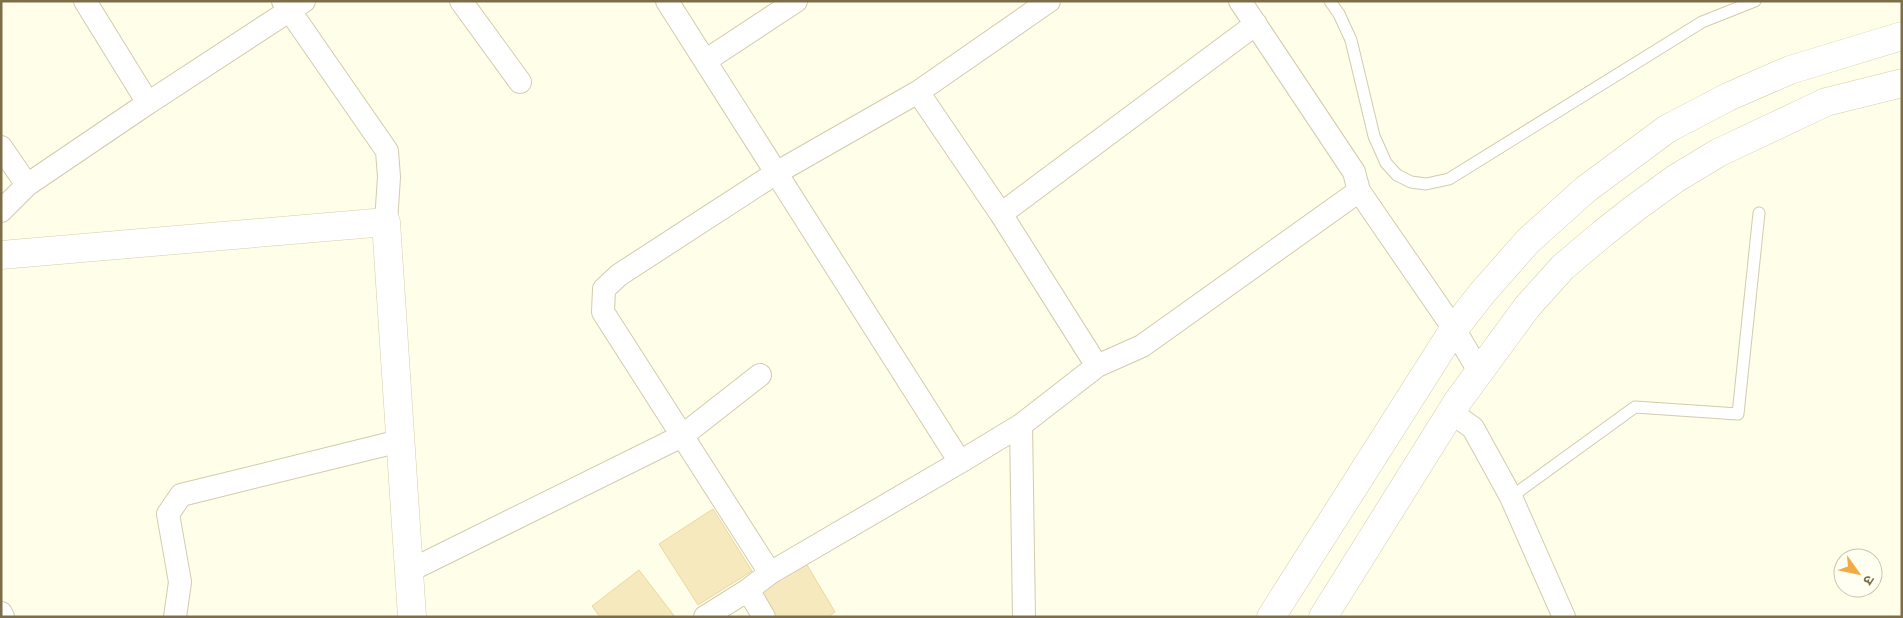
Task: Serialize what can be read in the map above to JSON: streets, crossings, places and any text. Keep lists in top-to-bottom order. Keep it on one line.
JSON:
{"north":"bottom right"}
